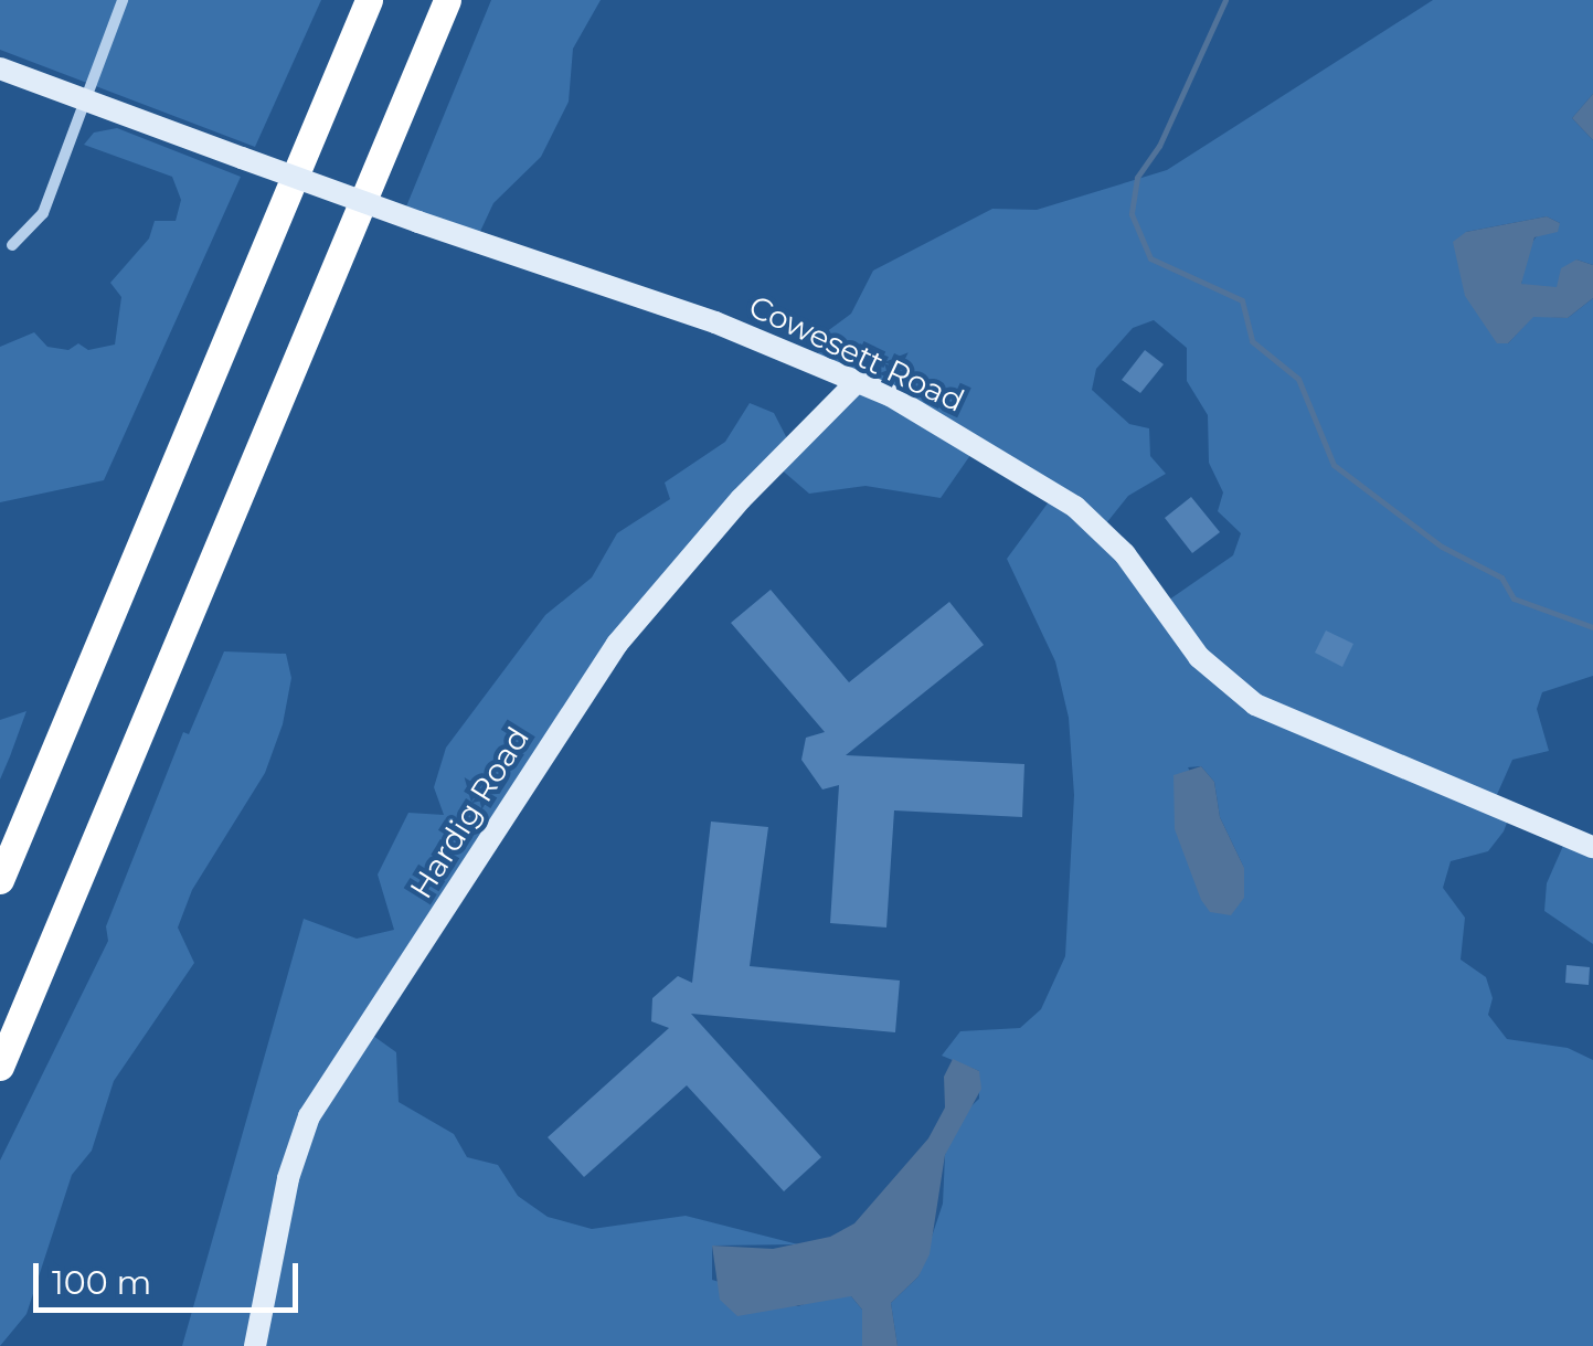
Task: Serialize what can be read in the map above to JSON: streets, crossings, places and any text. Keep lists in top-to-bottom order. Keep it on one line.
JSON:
{"streets":{"main road":["Cowesett Road","Hardig Road"]},"crossings":[["Cowesett Road","Hardig Road"]],"scale_bar":"100 m"}
